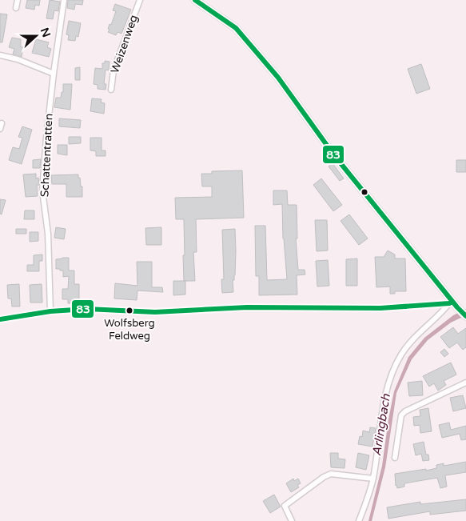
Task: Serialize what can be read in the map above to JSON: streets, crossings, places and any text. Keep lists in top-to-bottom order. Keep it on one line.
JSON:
{"streets":{"street":["Weizenweg","Schattentratten"]},"water":["Arlingbach"],"places":["Wolfsberg Feldweg"],"lines":["transit line 83"],"north":"right"}
